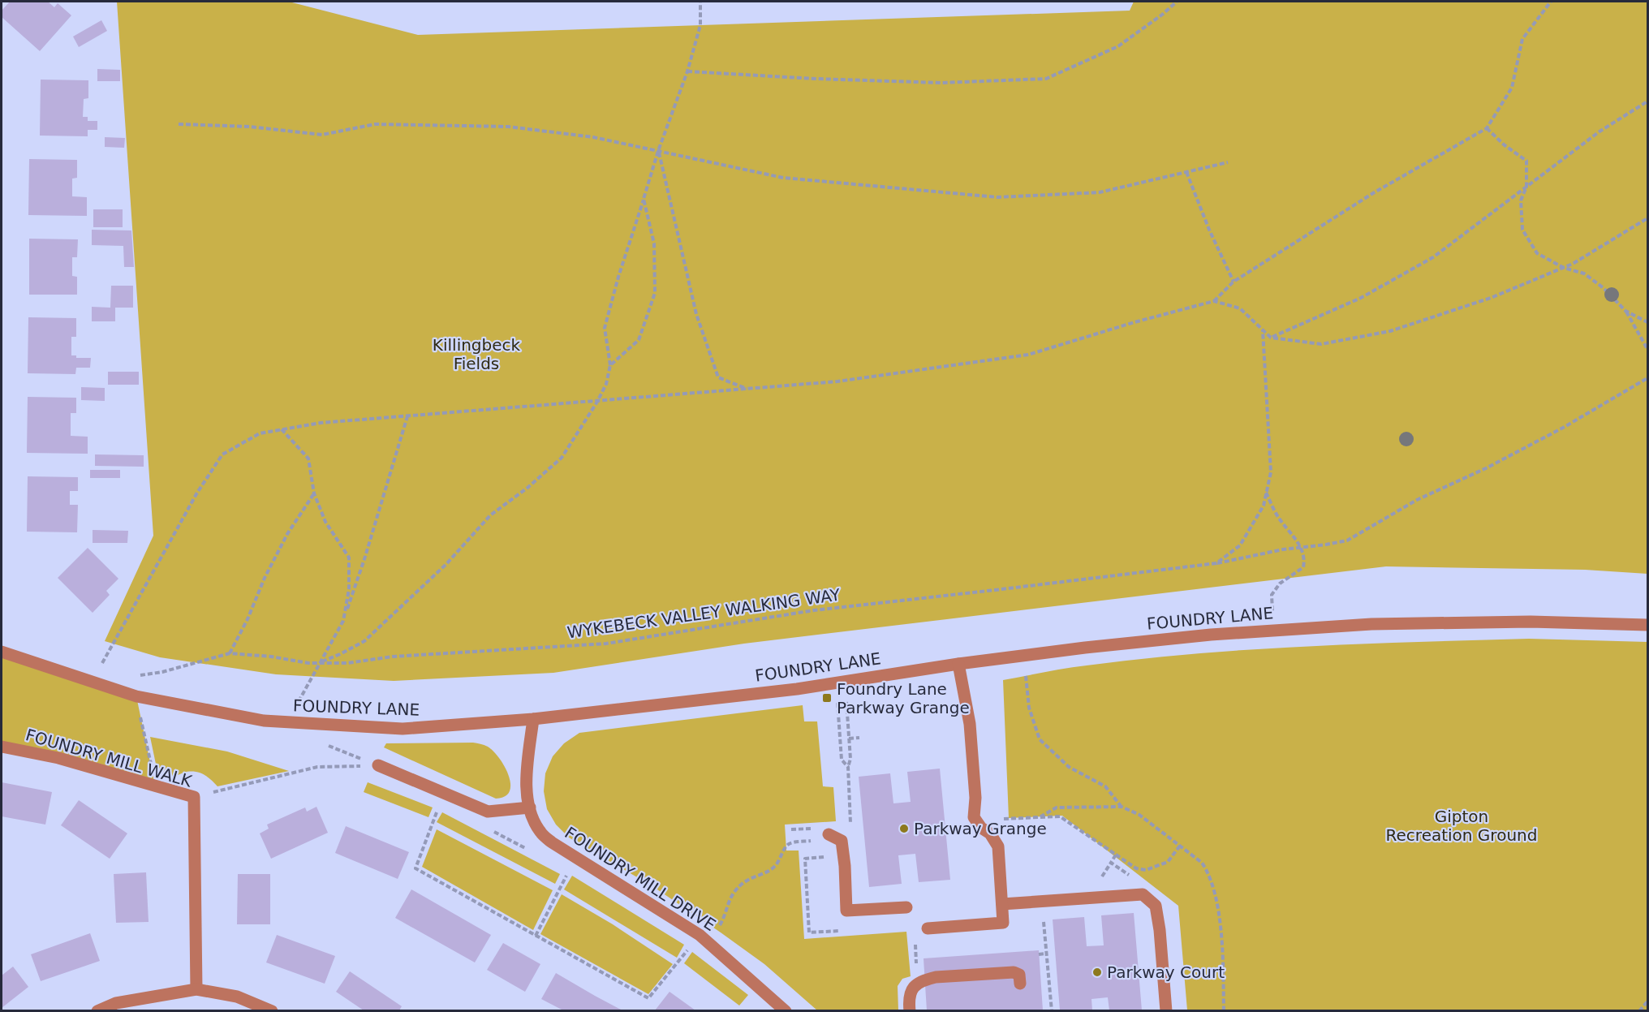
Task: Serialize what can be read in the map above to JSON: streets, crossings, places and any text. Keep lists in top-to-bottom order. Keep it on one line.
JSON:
{"streets":{"street":["FOUNDRY LANE","FOUNDRY MILL WALK","FOUNDRY MILL DRIVE"],"path":["WYKEBECK VALLEY WALKING WAY"]},"crossings":[["FOUNDRY LANE","FOUNDRY MILL DRIVE"]],"parks":["Killingbeck Fields","Gipton Recreation Ground"],"places":{"transit":["Foundry Lane Parkway Grange"],"other":["Parkway Grange","Parkway Court"]}}
